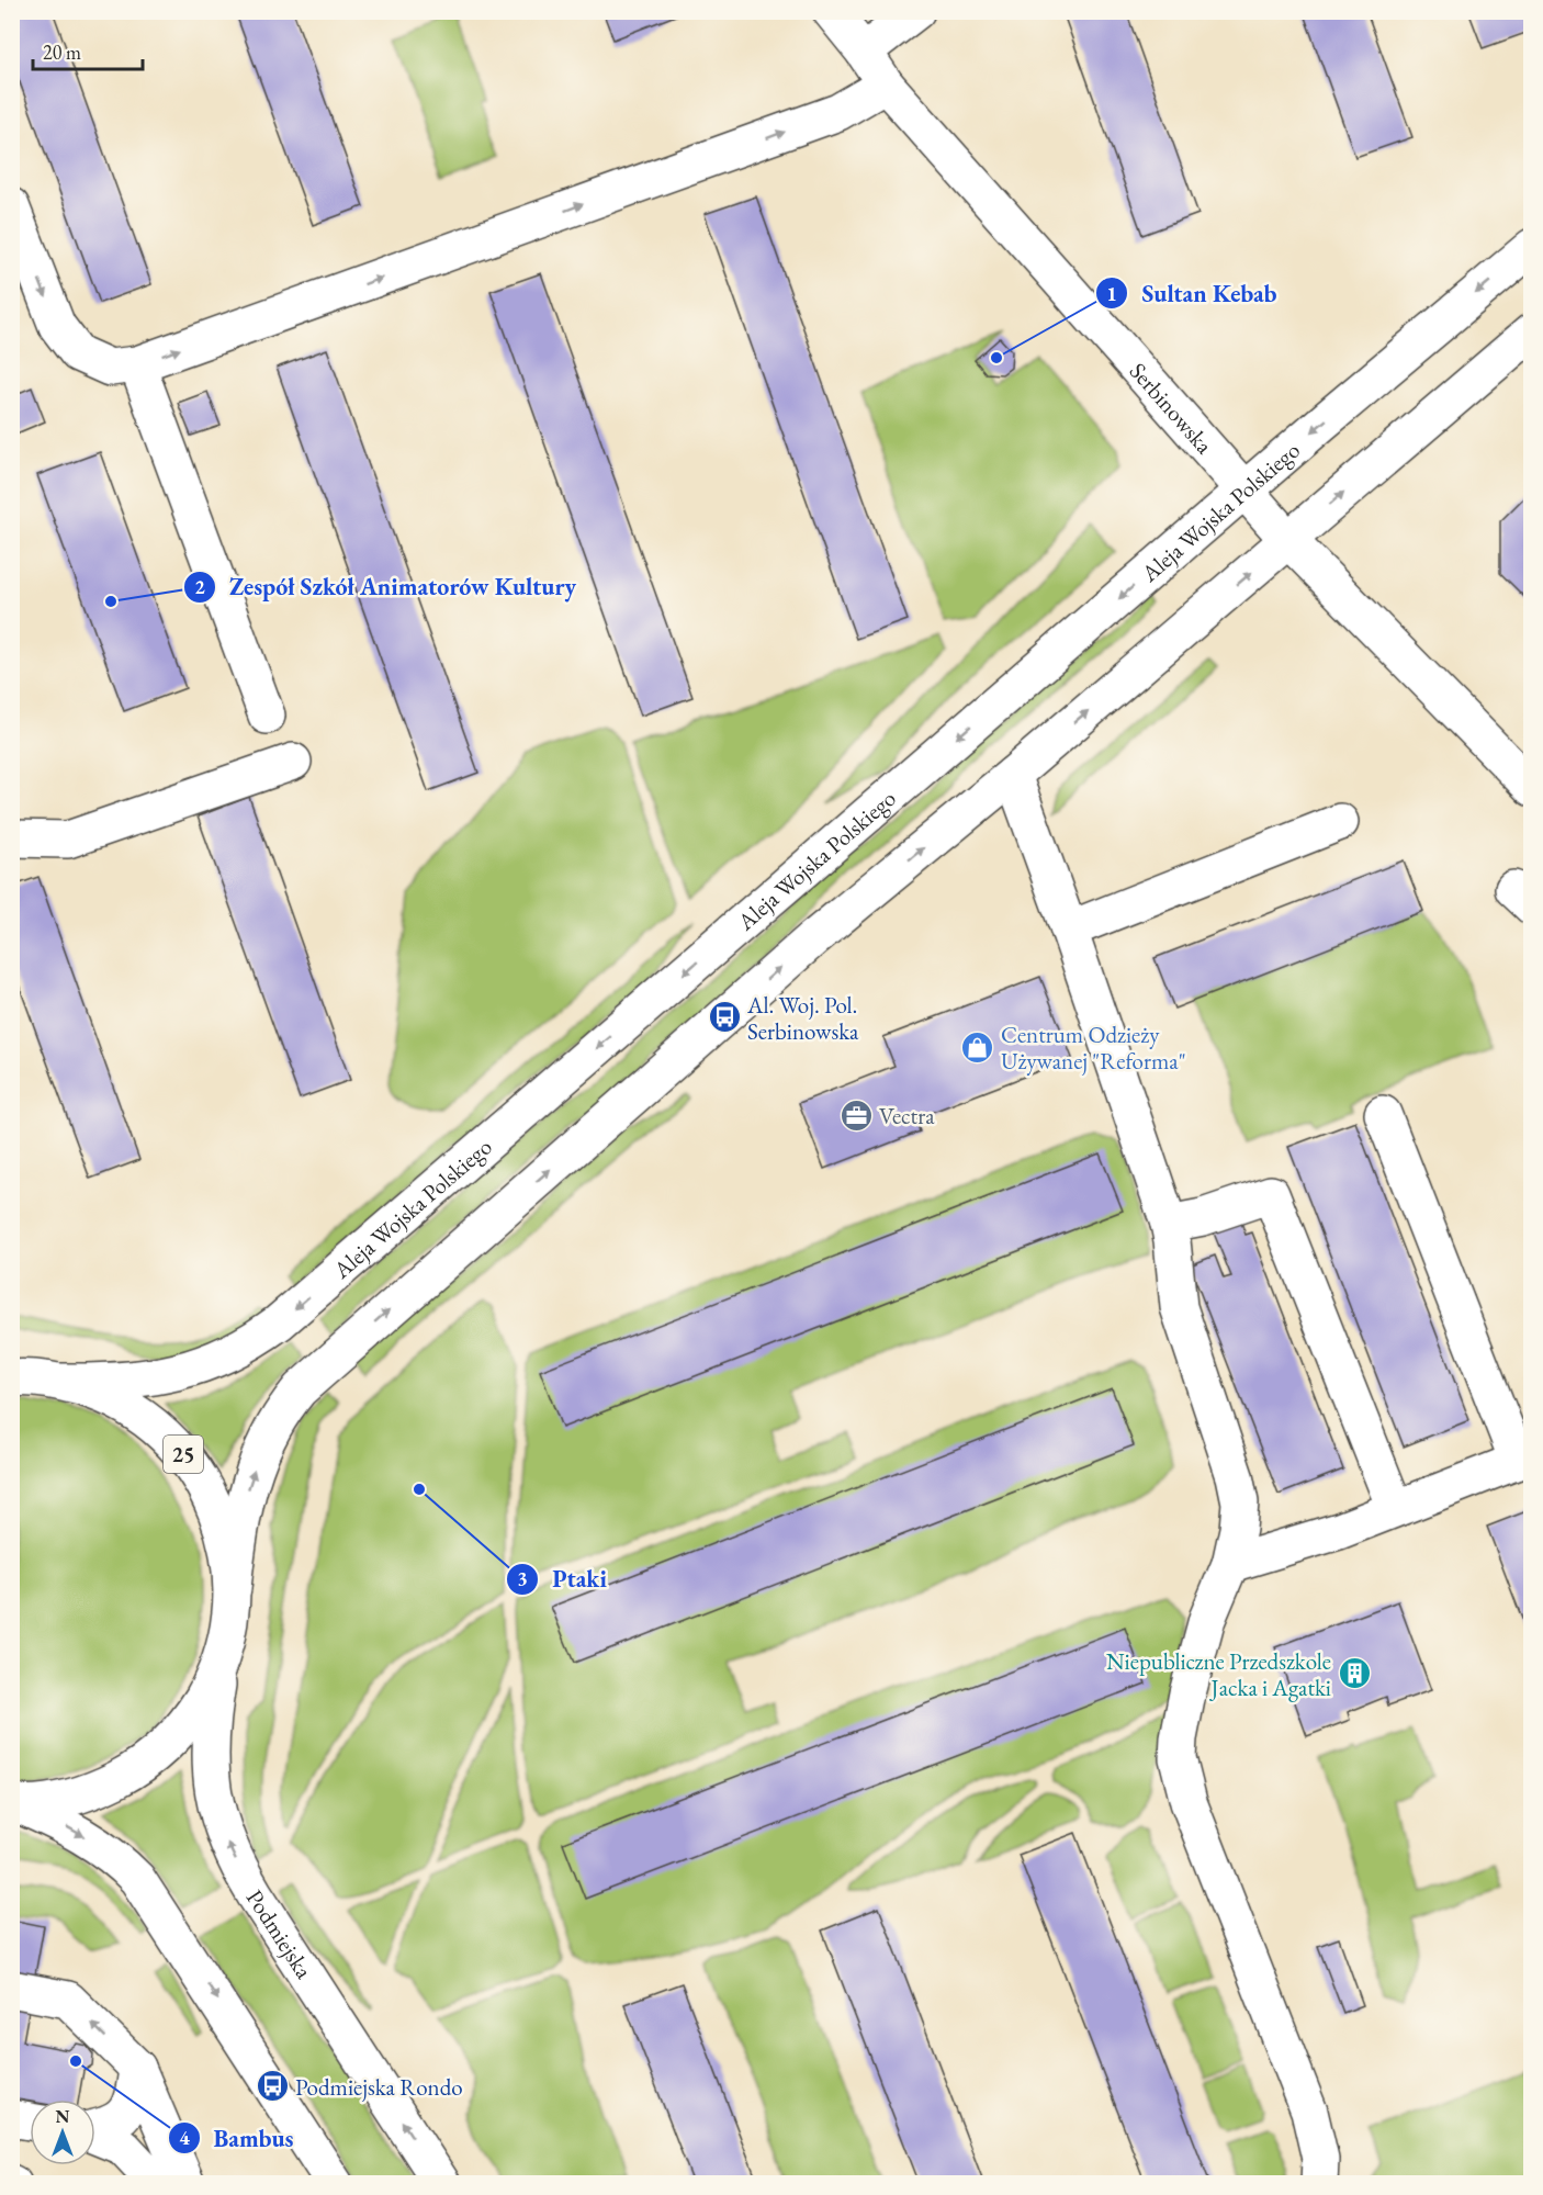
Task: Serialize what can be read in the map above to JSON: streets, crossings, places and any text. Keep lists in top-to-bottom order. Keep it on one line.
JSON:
{"streets":{"main road":["Serbinowska","Aleja Wojska Polskiego","25","Podmiejska"]},"crossings":[["Serbinowska","Aleja Wojska Polskiego"],["Aleja Wojska Polskiego","25"],["25","Podmiejska"]],"places":{"other":["Sultan Kebab","Zespół Szkół Animatorów Kultury","Ptaki","Bambus"],"bus stop":["Al. Woj. Pol. Serbinowska","Podmiejska Rondo"],"shop":["Centrum Odzieży Używanej \"Reforma\""],"office":["Vectra"],"building":["Niepubliczne Przedszkole Jacka i Agatki"]},"scale_bar":"20 m","north":"top"}
